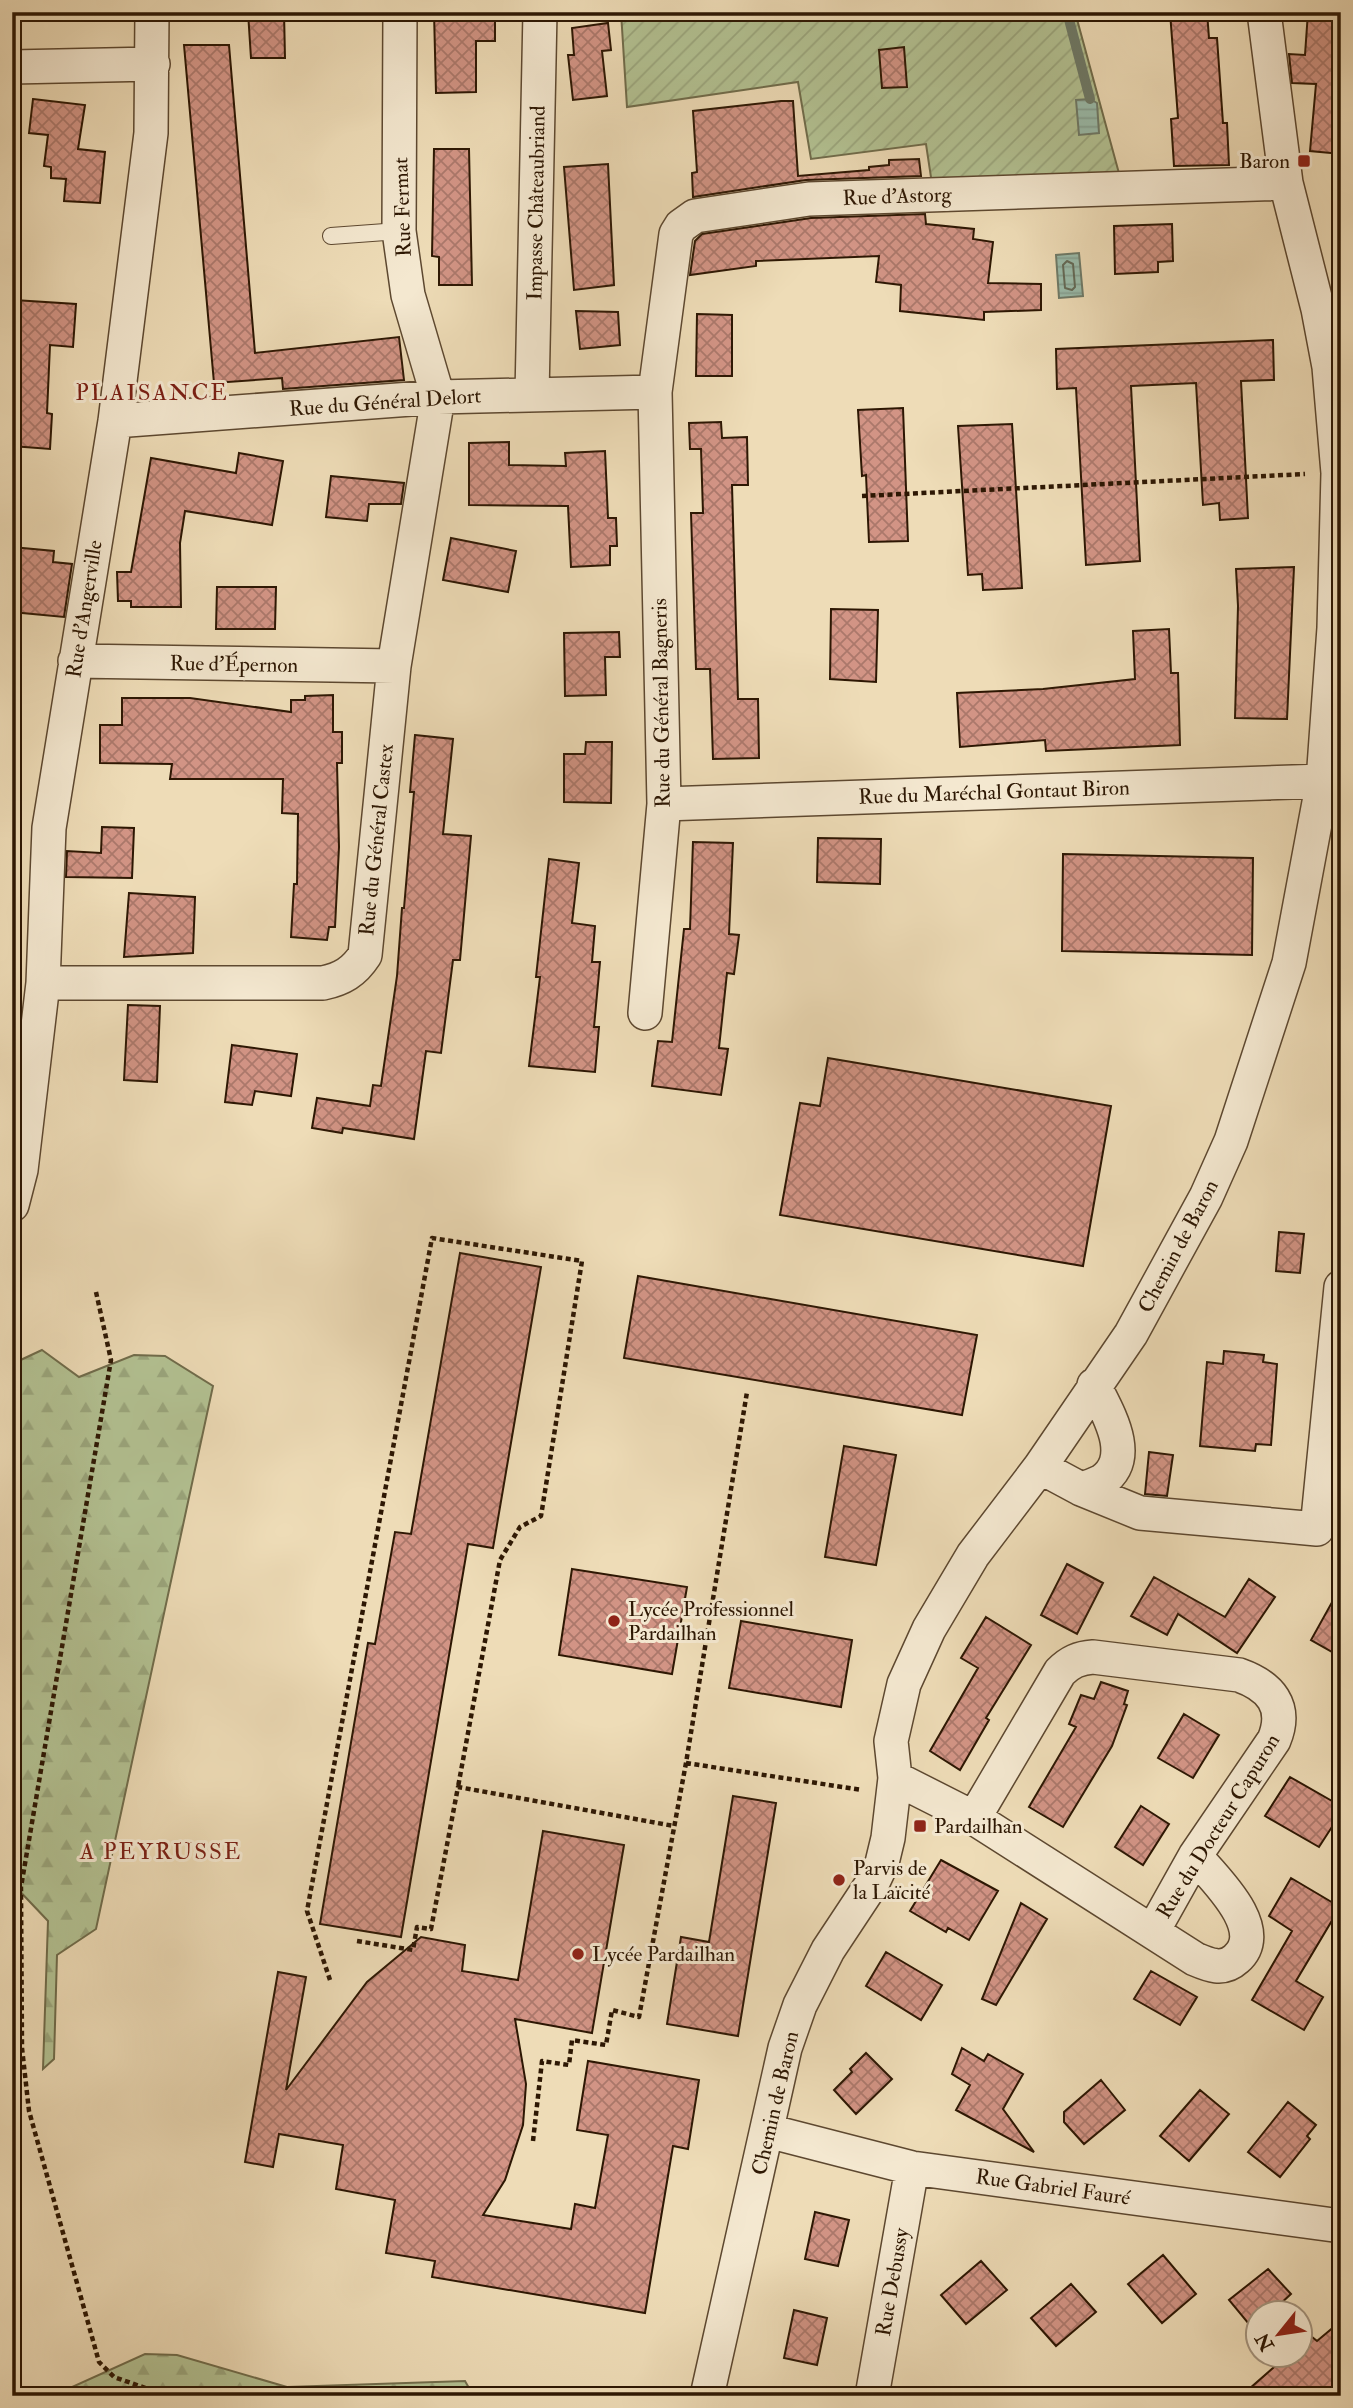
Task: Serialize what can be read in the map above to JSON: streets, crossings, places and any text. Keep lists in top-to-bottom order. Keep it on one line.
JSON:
{"streets":{"street":["Rue d'Astorg","Impasse Châteaubriand","Rue Fermat","Rue du Général Delort","Rue d'Angerville","Rue d'Épernon","Rue du Général Bagneris","Rue du Maréchal Gontaut Biron","Rue du Général Castex","Chemin de Baron","Rue du Docteur Capuron","Rue Gabriel Fauré","Rue Debussy"]},"crossings":[["Rue d'Astorg","Rue du Général Delort"],["Rue d'Astorg","Rue du Général Bagneris"],["Rue d'Astorg","Chemin de Baron"],["Impasse Châteaubriand","Rue du Général Delort"],["Rue Fermat","Rue du Général Delort"],["Rue Fermat","Rue du Général Castex"],["Rue du Général Delort","Rue d'Angerville"],["Rue du Général Delort","Rue du Général Bagneris"],["Rue du Général Delort","Rue du Général Castex"],["Rue d'Angerville","Rue d'Épernon"],["Rue d'Angerville","Rue du Général Castex"],["Rue d'Épernon","Rue du Général Castex"],["Rue du Général Bagneris","Rue du Maréchal Gontaut Biron"],["Rue du Maréchal Gontaut Biron","Chemin de Baron"],["Chemin de Baron","Rue Gabriel Fauré"],["Rue Gabriel Fauré","Rue Debussy"]],"districts":["PLAISANCE","A PEYRUSSE"],"places":{"transit":["Baron","Pardailhan"],"other":["Lycée Professionnel Pardailhan","Parvis de la Laïcité","Lycée Pardailhan"]},"north":"bottom left"}
